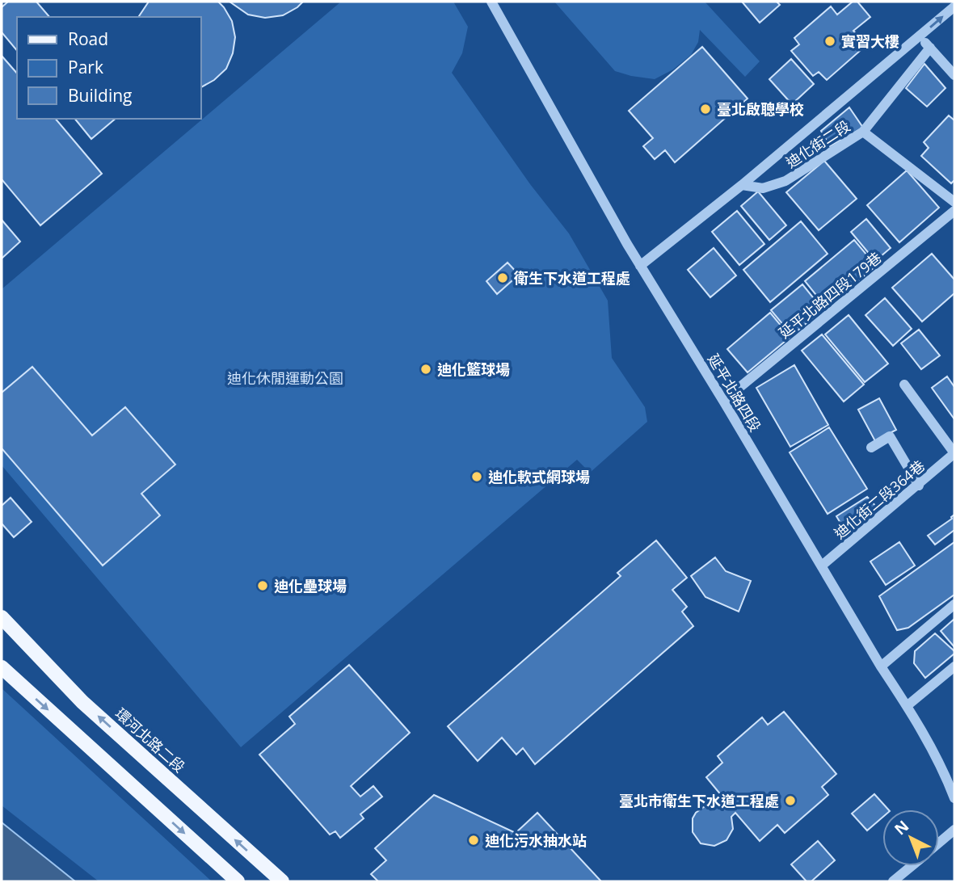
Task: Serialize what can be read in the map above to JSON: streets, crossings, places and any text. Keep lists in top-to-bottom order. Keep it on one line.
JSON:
{"streets":{"main road":["環河北路二段"],"street":["迪化街二段","延平北路四段179巷","延平北路四段","迪化街二段364巷"]},"crossings":[["延平北路四段179巷","延平北路四段"],["延平北路四段","迪化街二段364巷"]],"parks":["迪化休閒運動公園"],"places":["實習大樓","臺北啟聰學校","衛生下水道工程處","迪化籃球場","迪化軟式網球場","迪化壘球場","臺北市衛生下水道工程處","迪化污水抽水站"],"legend":["Road","Park","Building"],"north":"top left"}
